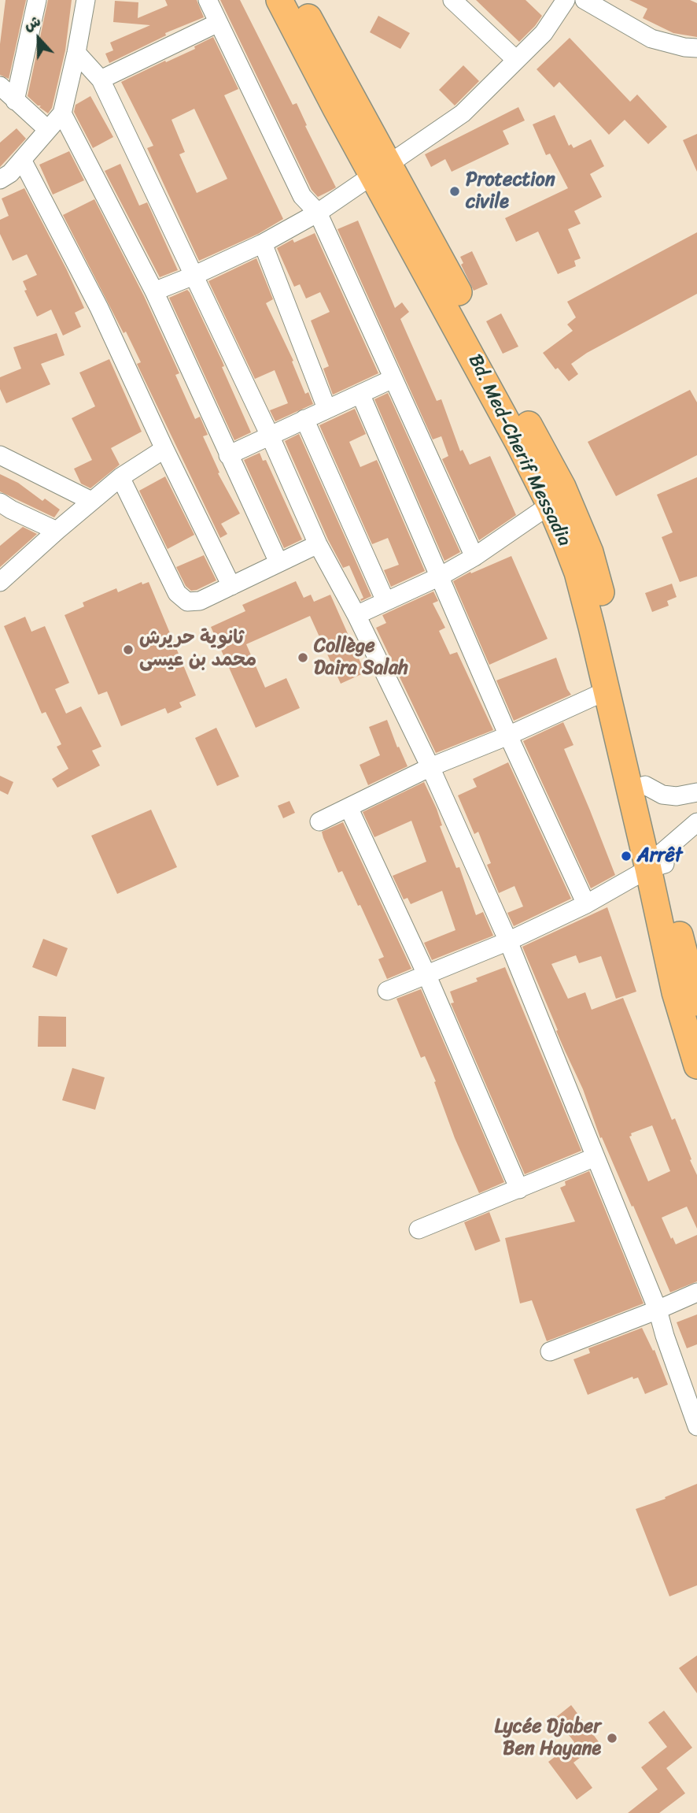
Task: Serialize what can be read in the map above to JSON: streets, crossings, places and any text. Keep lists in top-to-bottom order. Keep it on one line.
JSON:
{"streets":{"highway":["Bd. Med-Cherif Messadia"]},"places":["Protection civile","ثانوية حريرش محمد بن عيسى","Collège Daira Salah","Arrêt","Lycée Djaber Ben Hayane"],"north":"top"}
